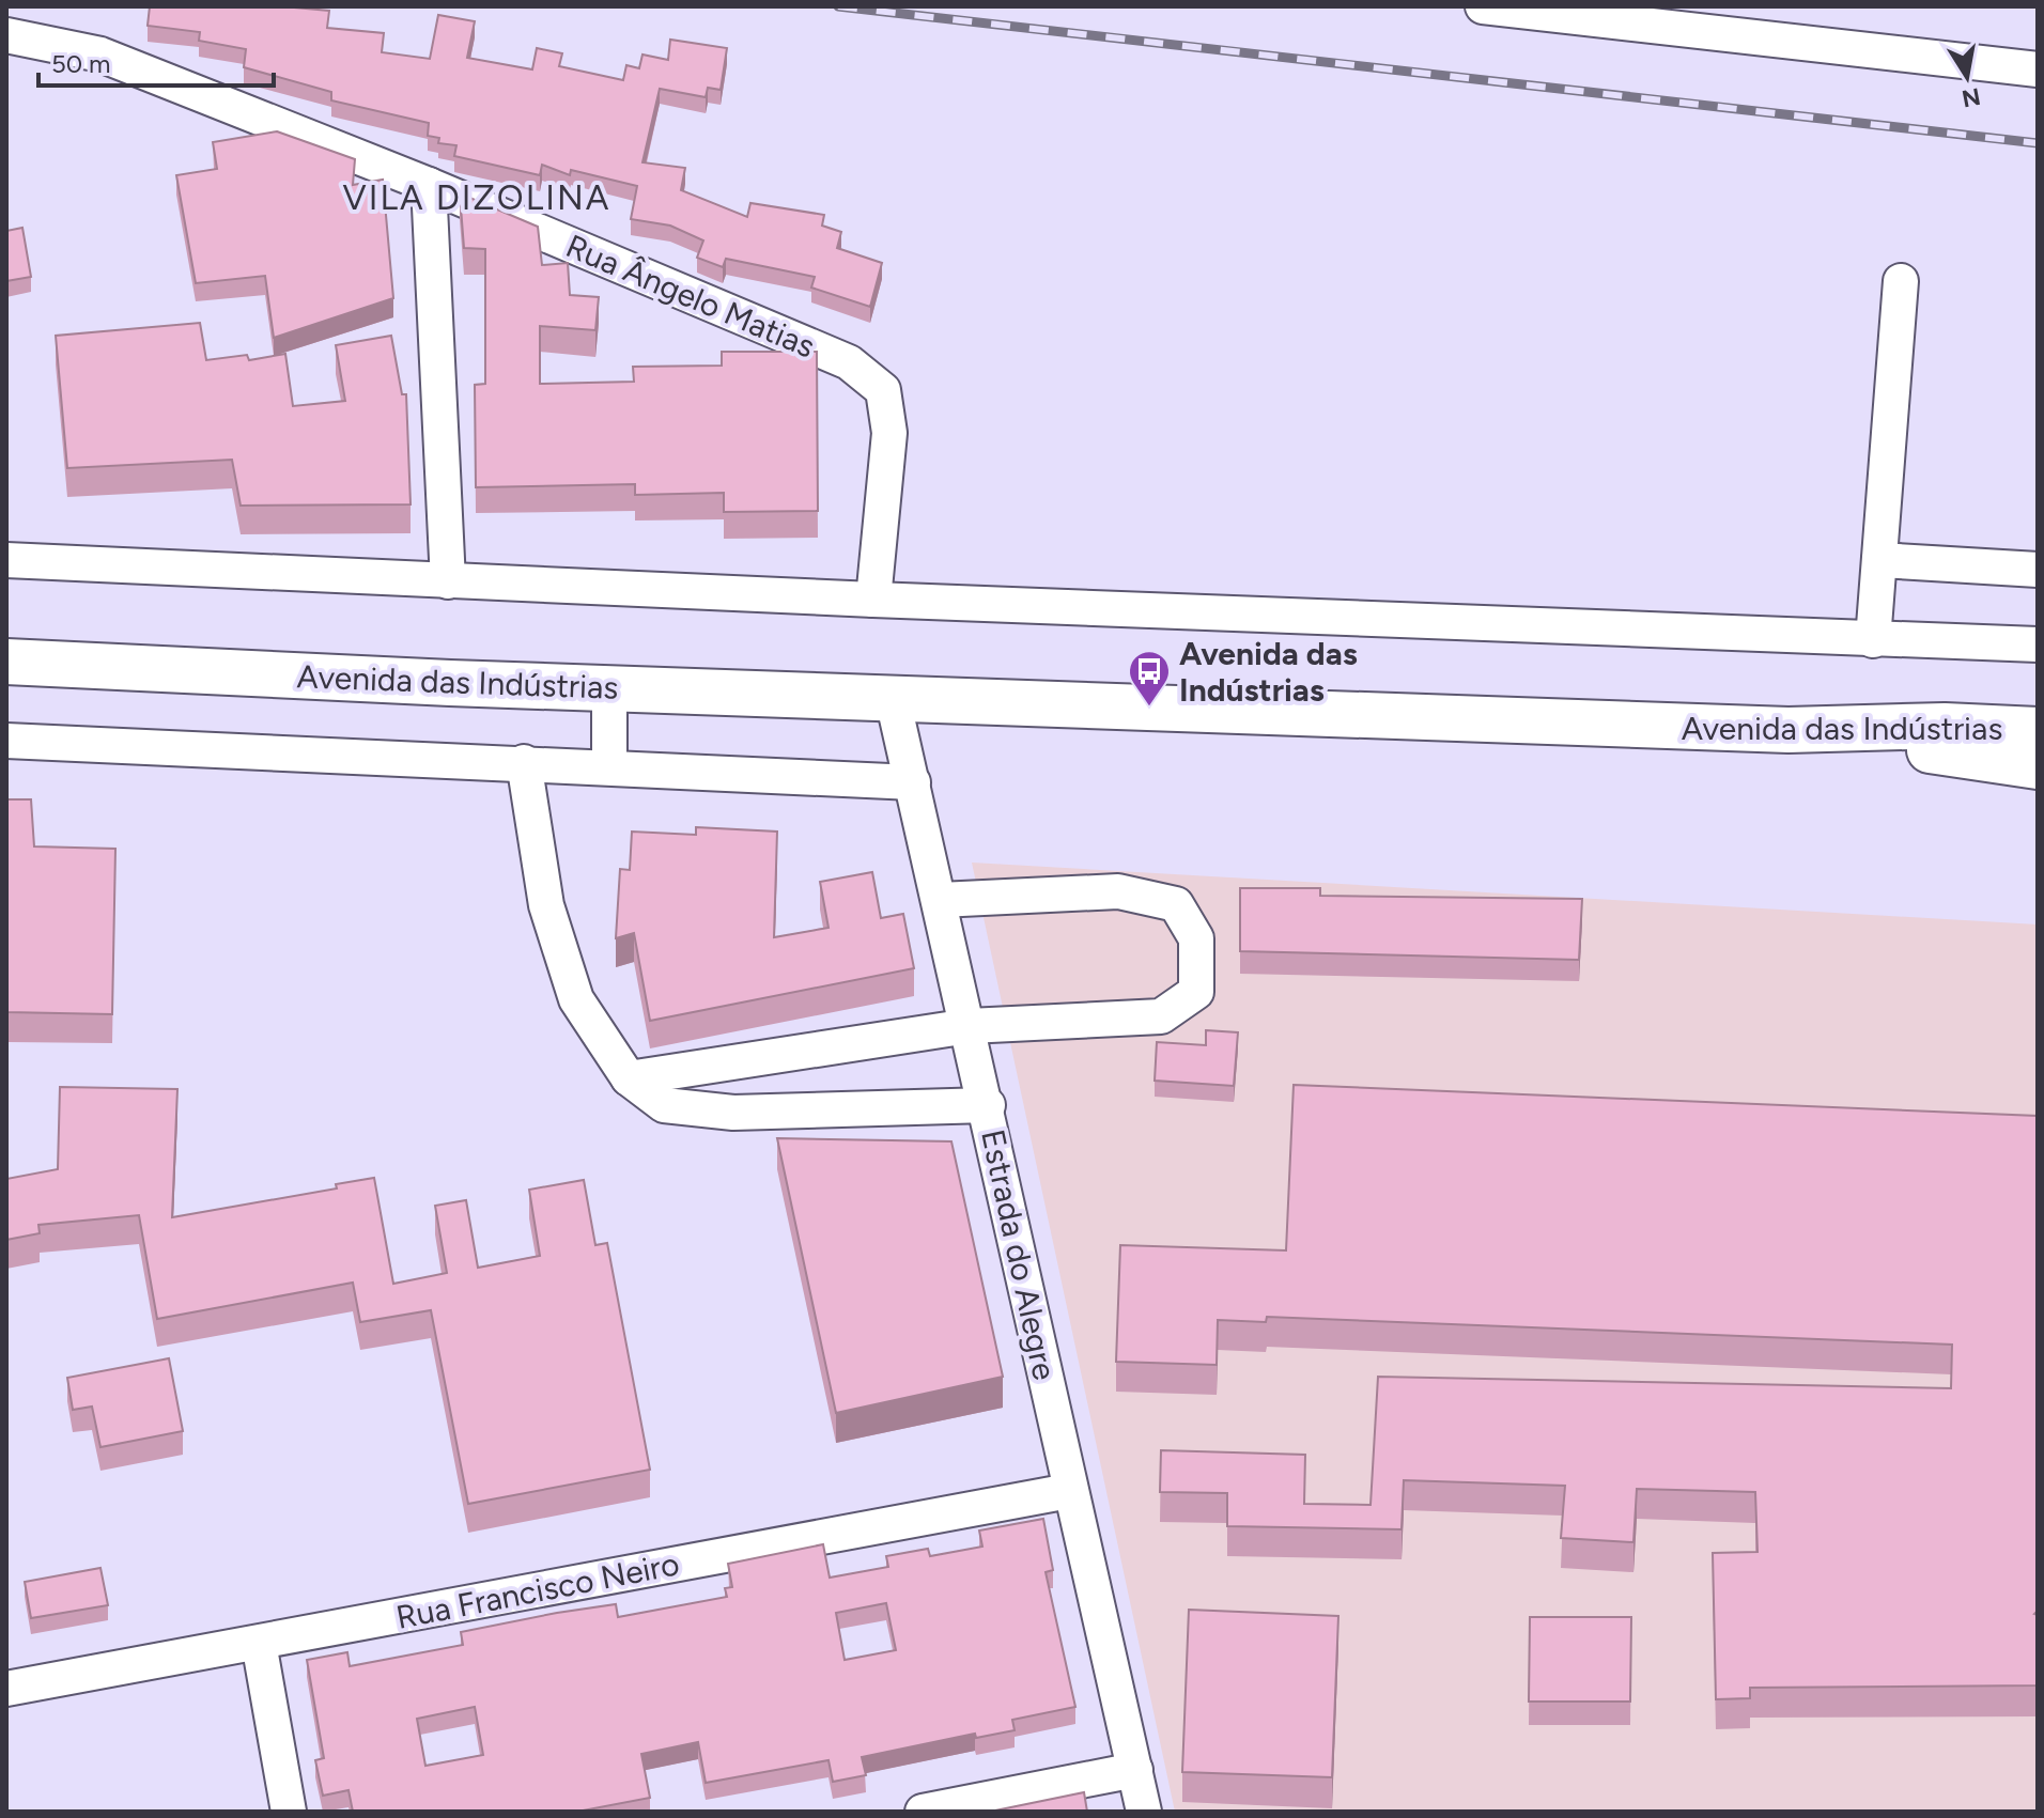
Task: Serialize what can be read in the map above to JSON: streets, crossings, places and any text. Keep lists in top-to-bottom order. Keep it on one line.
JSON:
{"streets":{"main road":["Avenida das Indústrias"],"street":["Rua Ângelo Matias","Estrada do Alegre","Rua Francisco Neiro"]},"crossings":[["Avenida das Indústrias","Estrada do Alegre"],["Estrada do Alegre","Rua Francisco Neiro"]],"districts":["VILA DIZOLINA"],"places":{"bus stop":["Avenida das Indústrias"]},"scale_bar":"50 m","north":"bottom"}
